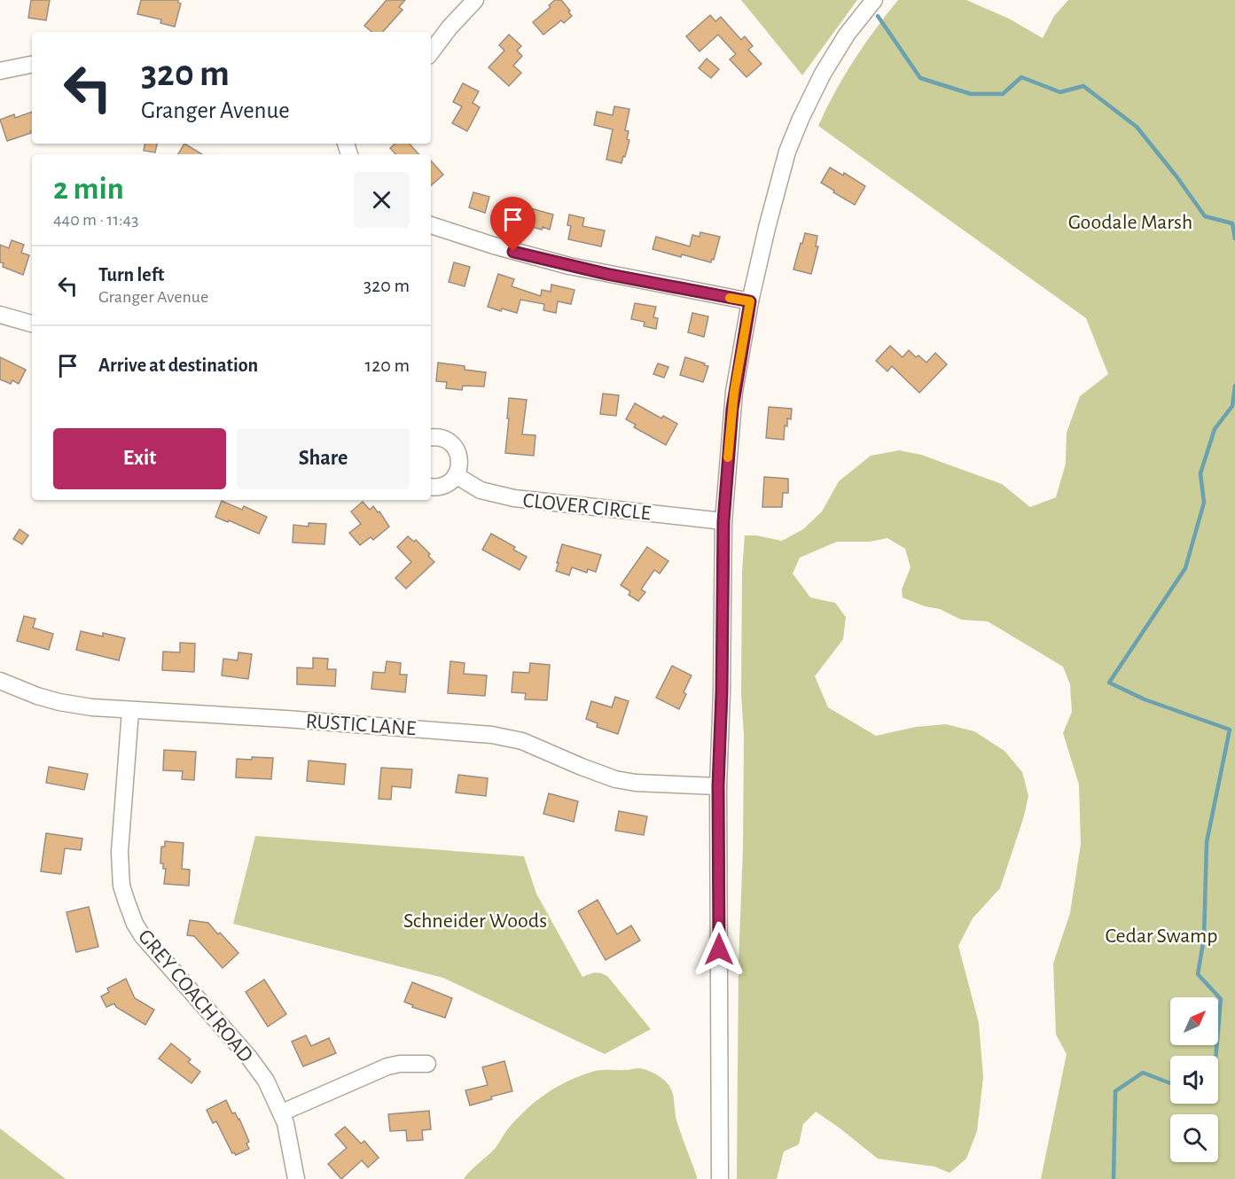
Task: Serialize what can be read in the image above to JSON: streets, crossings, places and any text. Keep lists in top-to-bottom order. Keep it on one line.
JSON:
{"streets":{"street":["CLOVER CIRCLE","RUSTIC LANE","GREY COACH ROAD"]},"crossings":[["RUSTIC LANE","GREY COACH ROAD"]],"parks":["Goodale Marsh","Schneider Woods","Cedar Swamp"],"north":"top right","page":{"turn":["320 m","Granger Avenue"],"heading":["2 min","440 m · 11:43"],"list":[{"name":"Turn left","note":"Granger Avenue","value":"320 m"},{"name":"Arrive at destination","value":"120 m"}],"buttons":["Exit","Share"]}}
